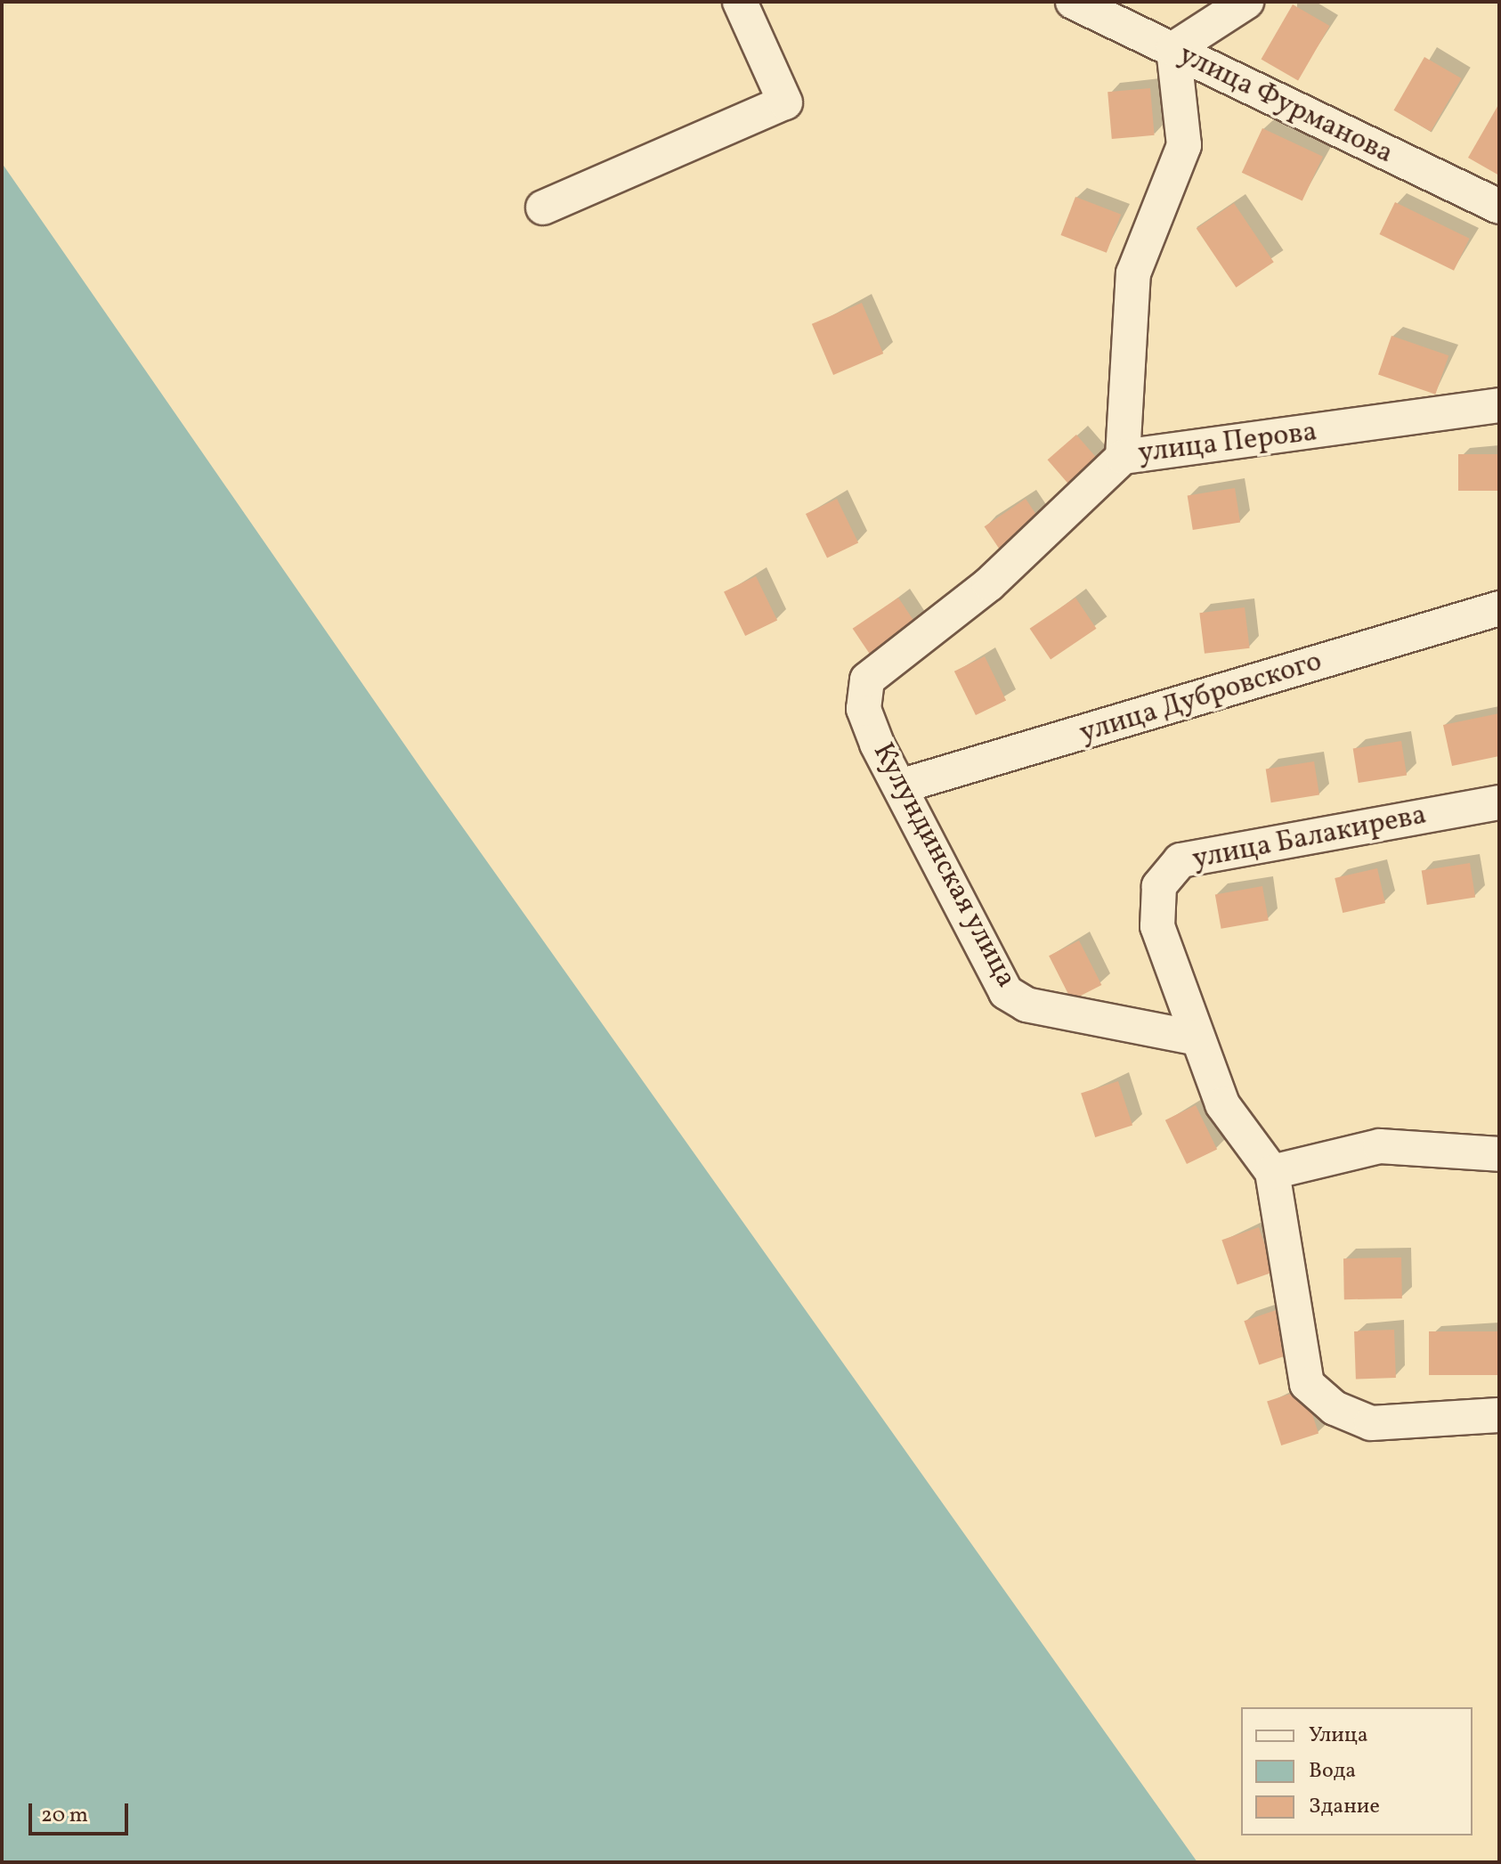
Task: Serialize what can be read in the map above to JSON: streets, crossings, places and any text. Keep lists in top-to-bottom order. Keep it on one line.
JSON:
{"streets":{"street":["улица Фурманова","улица Перова","улица Дубровского","улица Балакирева","Кулундинская улица"]},"crossings":[["улица Перова","Кулундинская улица"],["улица Дубровского","Кулундинская улица"],["улица Балакирева","Кулундинская улица"]],"legend":["Улица","Вода","Здание"],"scale_bar":"20 m"}
